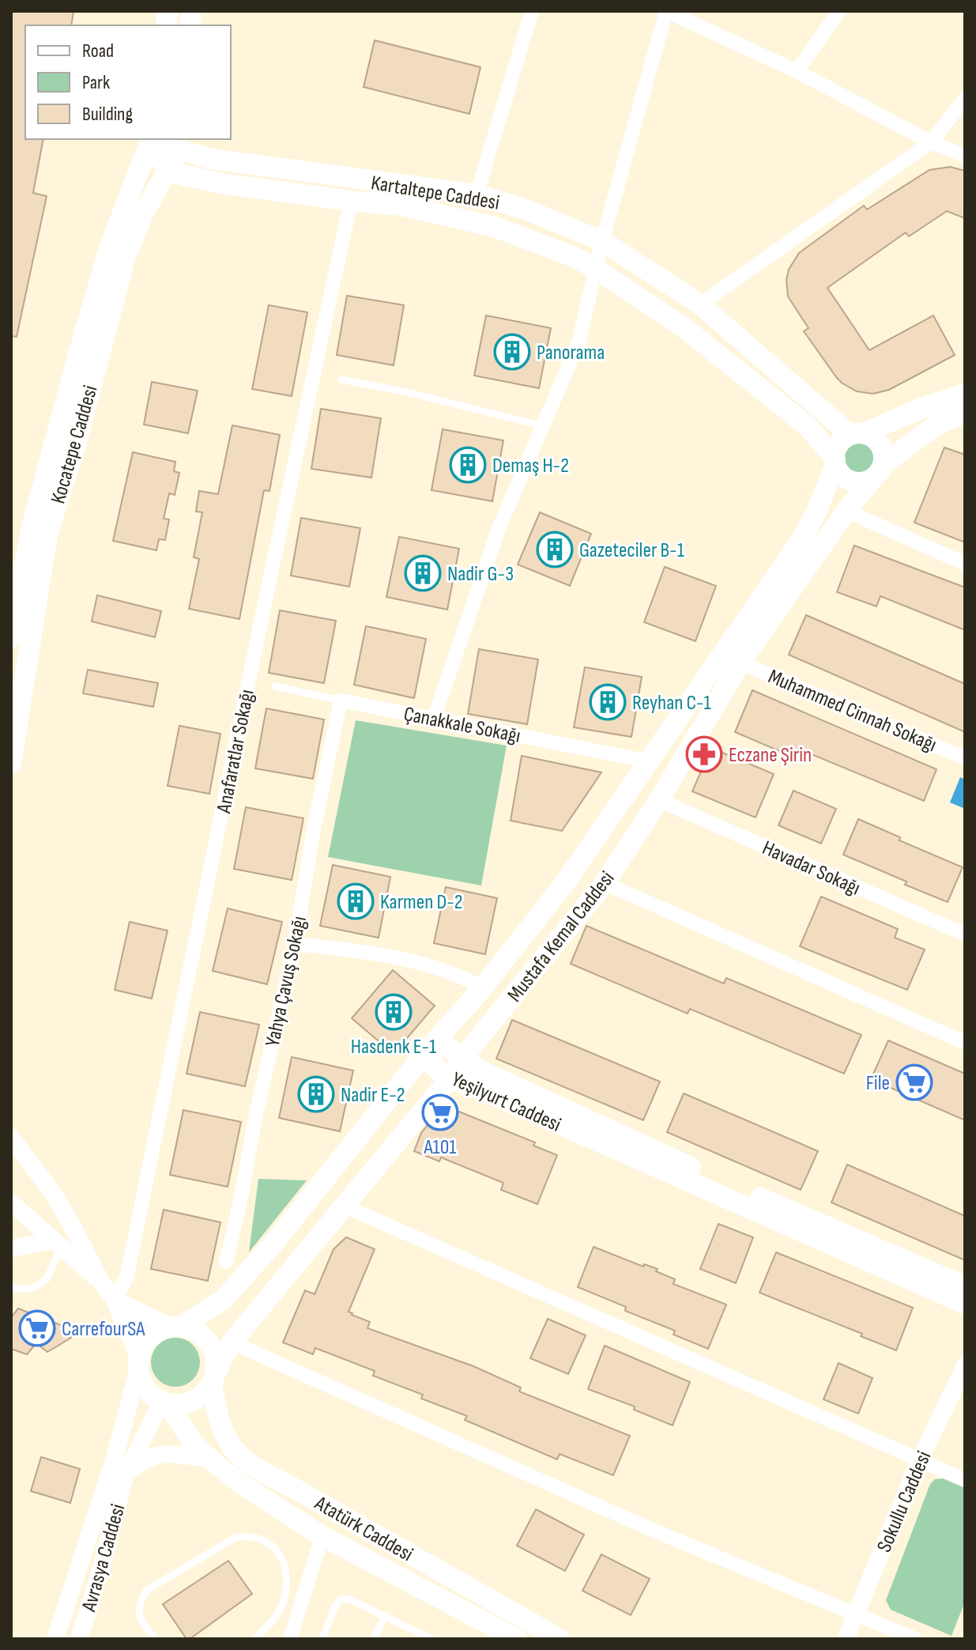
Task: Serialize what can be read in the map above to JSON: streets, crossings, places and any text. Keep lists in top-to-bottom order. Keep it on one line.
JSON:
{"streets":{"main road":["Kartaltepe Caddesi","Kocatepe Caddesi","Mustafa Kemal Caddesi","Yeşilyurt Caddesi","Atatürk Caddesi"],"street":["Muhammed Cinnah Sokağı","Çanakkale Sokağı","Anafaratlar Sokağı","Havadar Sokağı","Yahya Çavuş Sokağı","Sokullu Caddesi","Avrasya Caddesi"]},"crossings":[["Kartaltepe Caddesi","Kocatepe Caddesi"],["Kartaltepe Caddesi","Anafaratlar Sokağı"],["Kartaltepe Caddesi","Mustafa Kemal Caddesi"],["Muhammed Cinnah Sokağı","Mustafa Kemal Caddesi"],["Çanakkale Sokağı","Mustafa Kemal Caddesi"],["Çanakkale Sokağı","Yahya Çavuş Sokağı"],["Havadar Sokağı","Mustafa Kemal Caddesi"],["Mustafa Kemal Caddesi","Yeşilyurt Caddesi"],["Mustafa Kemal Caddesi","Atatürk Caddesi"],["Mustafa Kemal Caddesi","Avrasya Caddesi"],["Atatürk Caddesi","Avrasya Caddesi"]],"places":{"building":["Panorama","Demaş H-2","Gazeteciler B-1","Nadir G-3","Reyhan C-1","Karmen D-2","Hasdenk E-1","Nadir E-2"],"pharmacy":["Eczane Şirin"],"supermarket":["File","A101","CarrefourSA"]},"legend":["Road","Park","Building"]}
